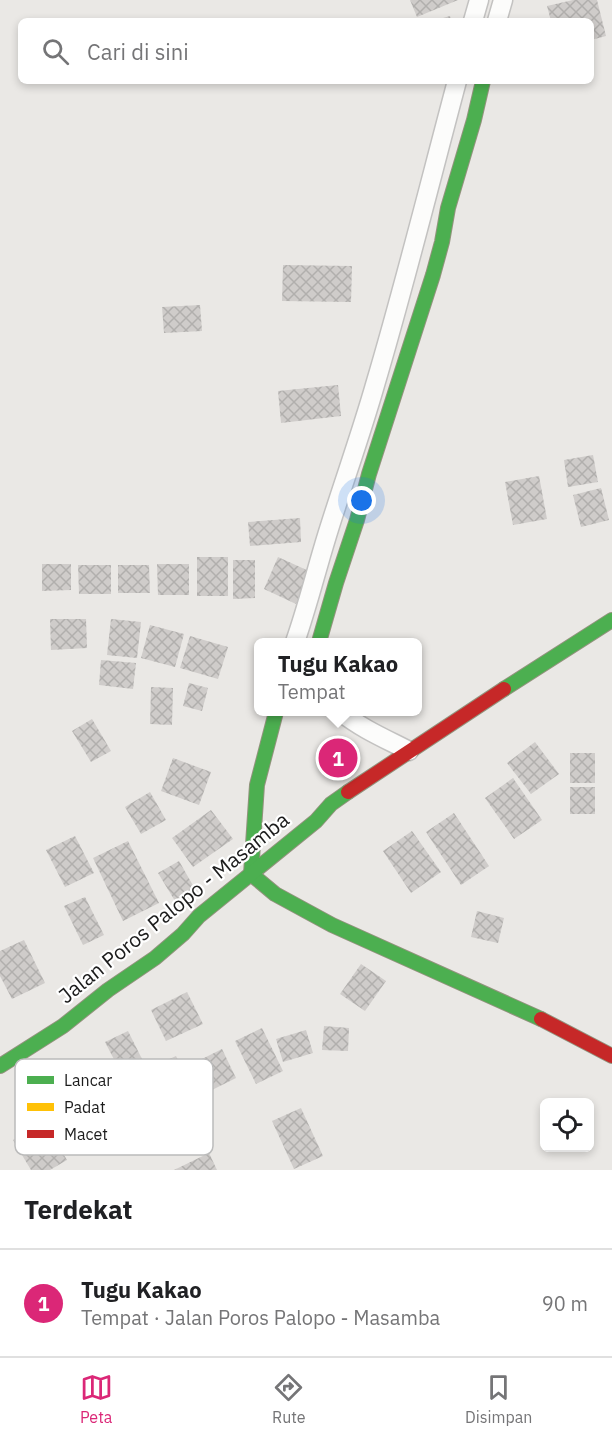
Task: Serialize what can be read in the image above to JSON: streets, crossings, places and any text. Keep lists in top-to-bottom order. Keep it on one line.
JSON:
{"streets":{"main road":["Jalan Poros Palopo - Masamba"]},"legend":["Lancar","Padat","Macet"],"page":{"search":"Cari di sini","popup":["Tugu Kakao","Tempat"],"pins":"1","heading":"Terdekat","list":[{"mark":"1","name":"Tugu Kakao","note":"Tempat · Jalan Poros Palopo - Masamba","value":"90 m"}],"nav":["Peta","Rute","Disimpan"]}}
